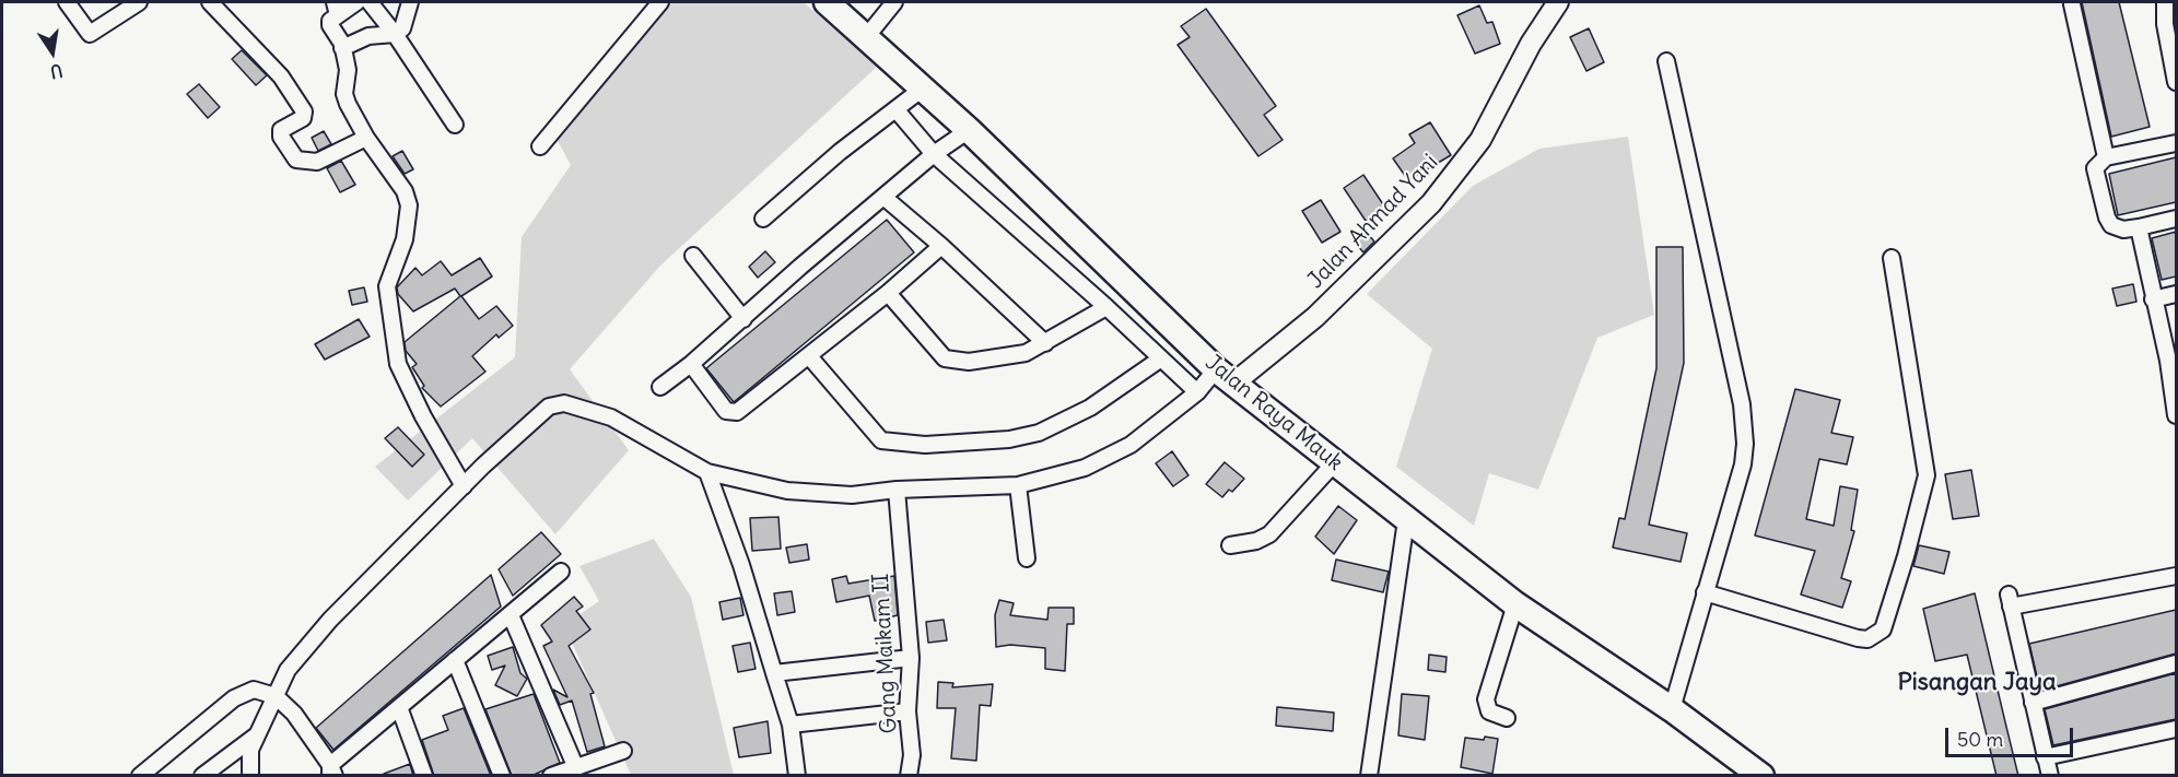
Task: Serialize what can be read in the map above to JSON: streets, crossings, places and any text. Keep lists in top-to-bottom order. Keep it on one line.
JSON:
{"streets":{"main road":["Jalan Raya Mauk"],"street":["Jalan Ahmad Yani","Gang Maikam II"]},"crossings":[["Jalan Ahmad Yani","Jalan Raya Mauk"]],"districts":["Pisangan Jaya"],"scale_bar":"50 m","north":"bottom"}
